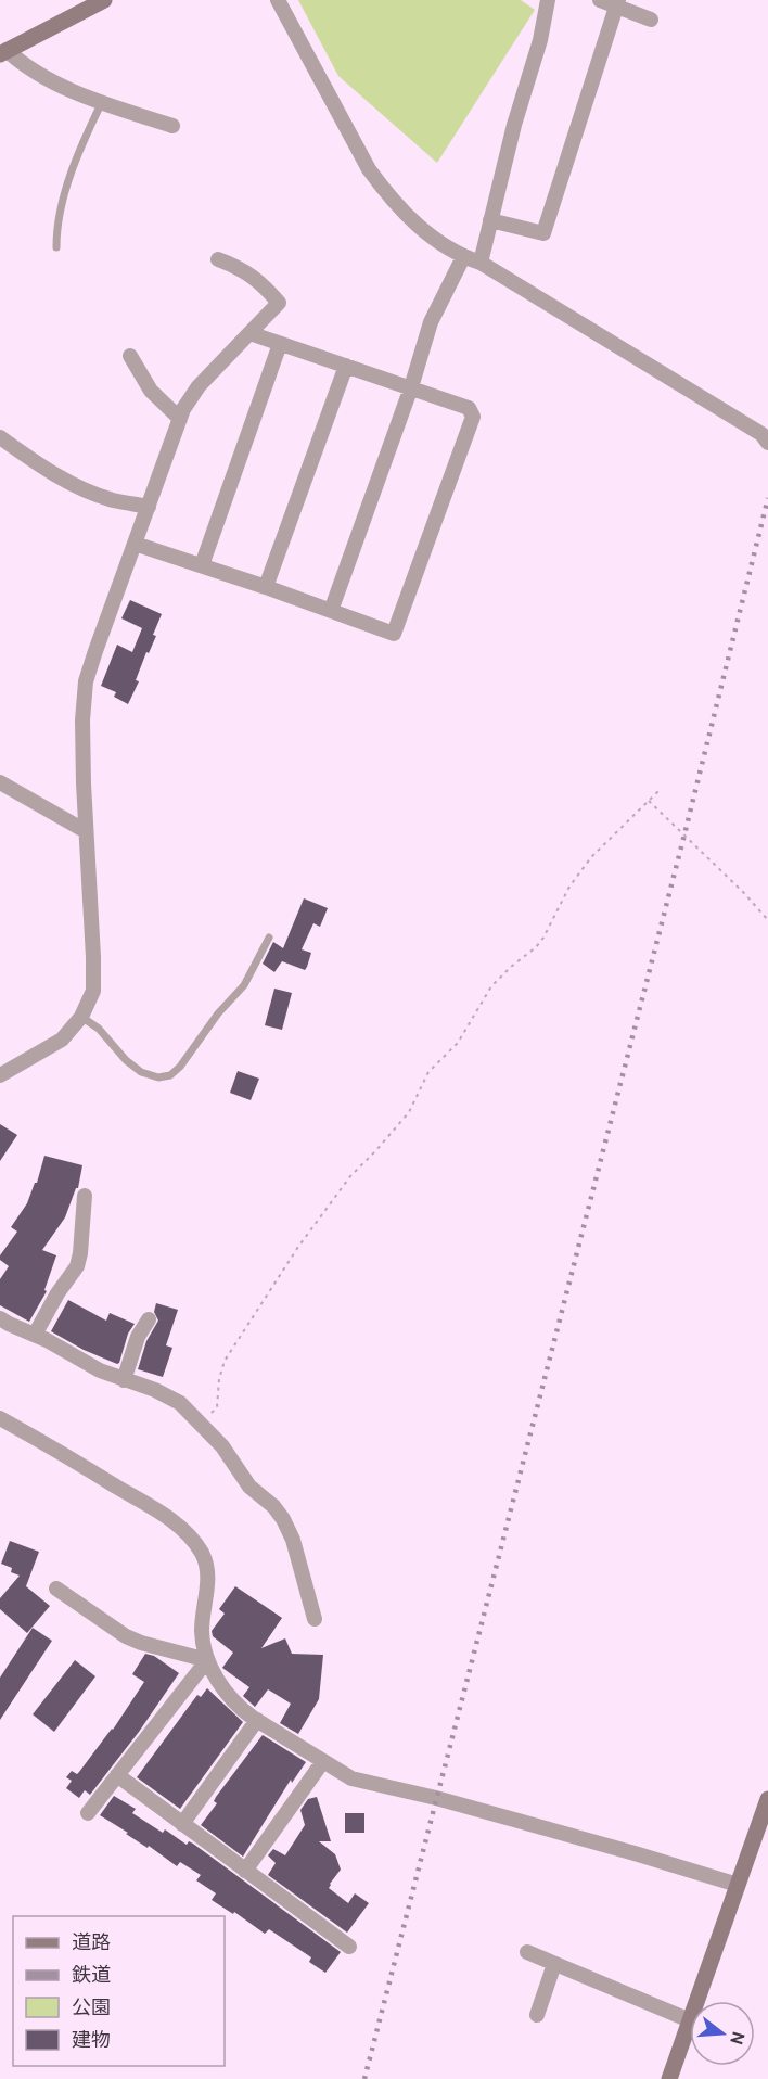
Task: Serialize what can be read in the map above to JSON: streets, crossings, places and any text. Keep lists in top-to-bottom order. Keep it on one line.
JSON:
{"legend":["道路","鉄道","公園","建物"],"north":"right"}
